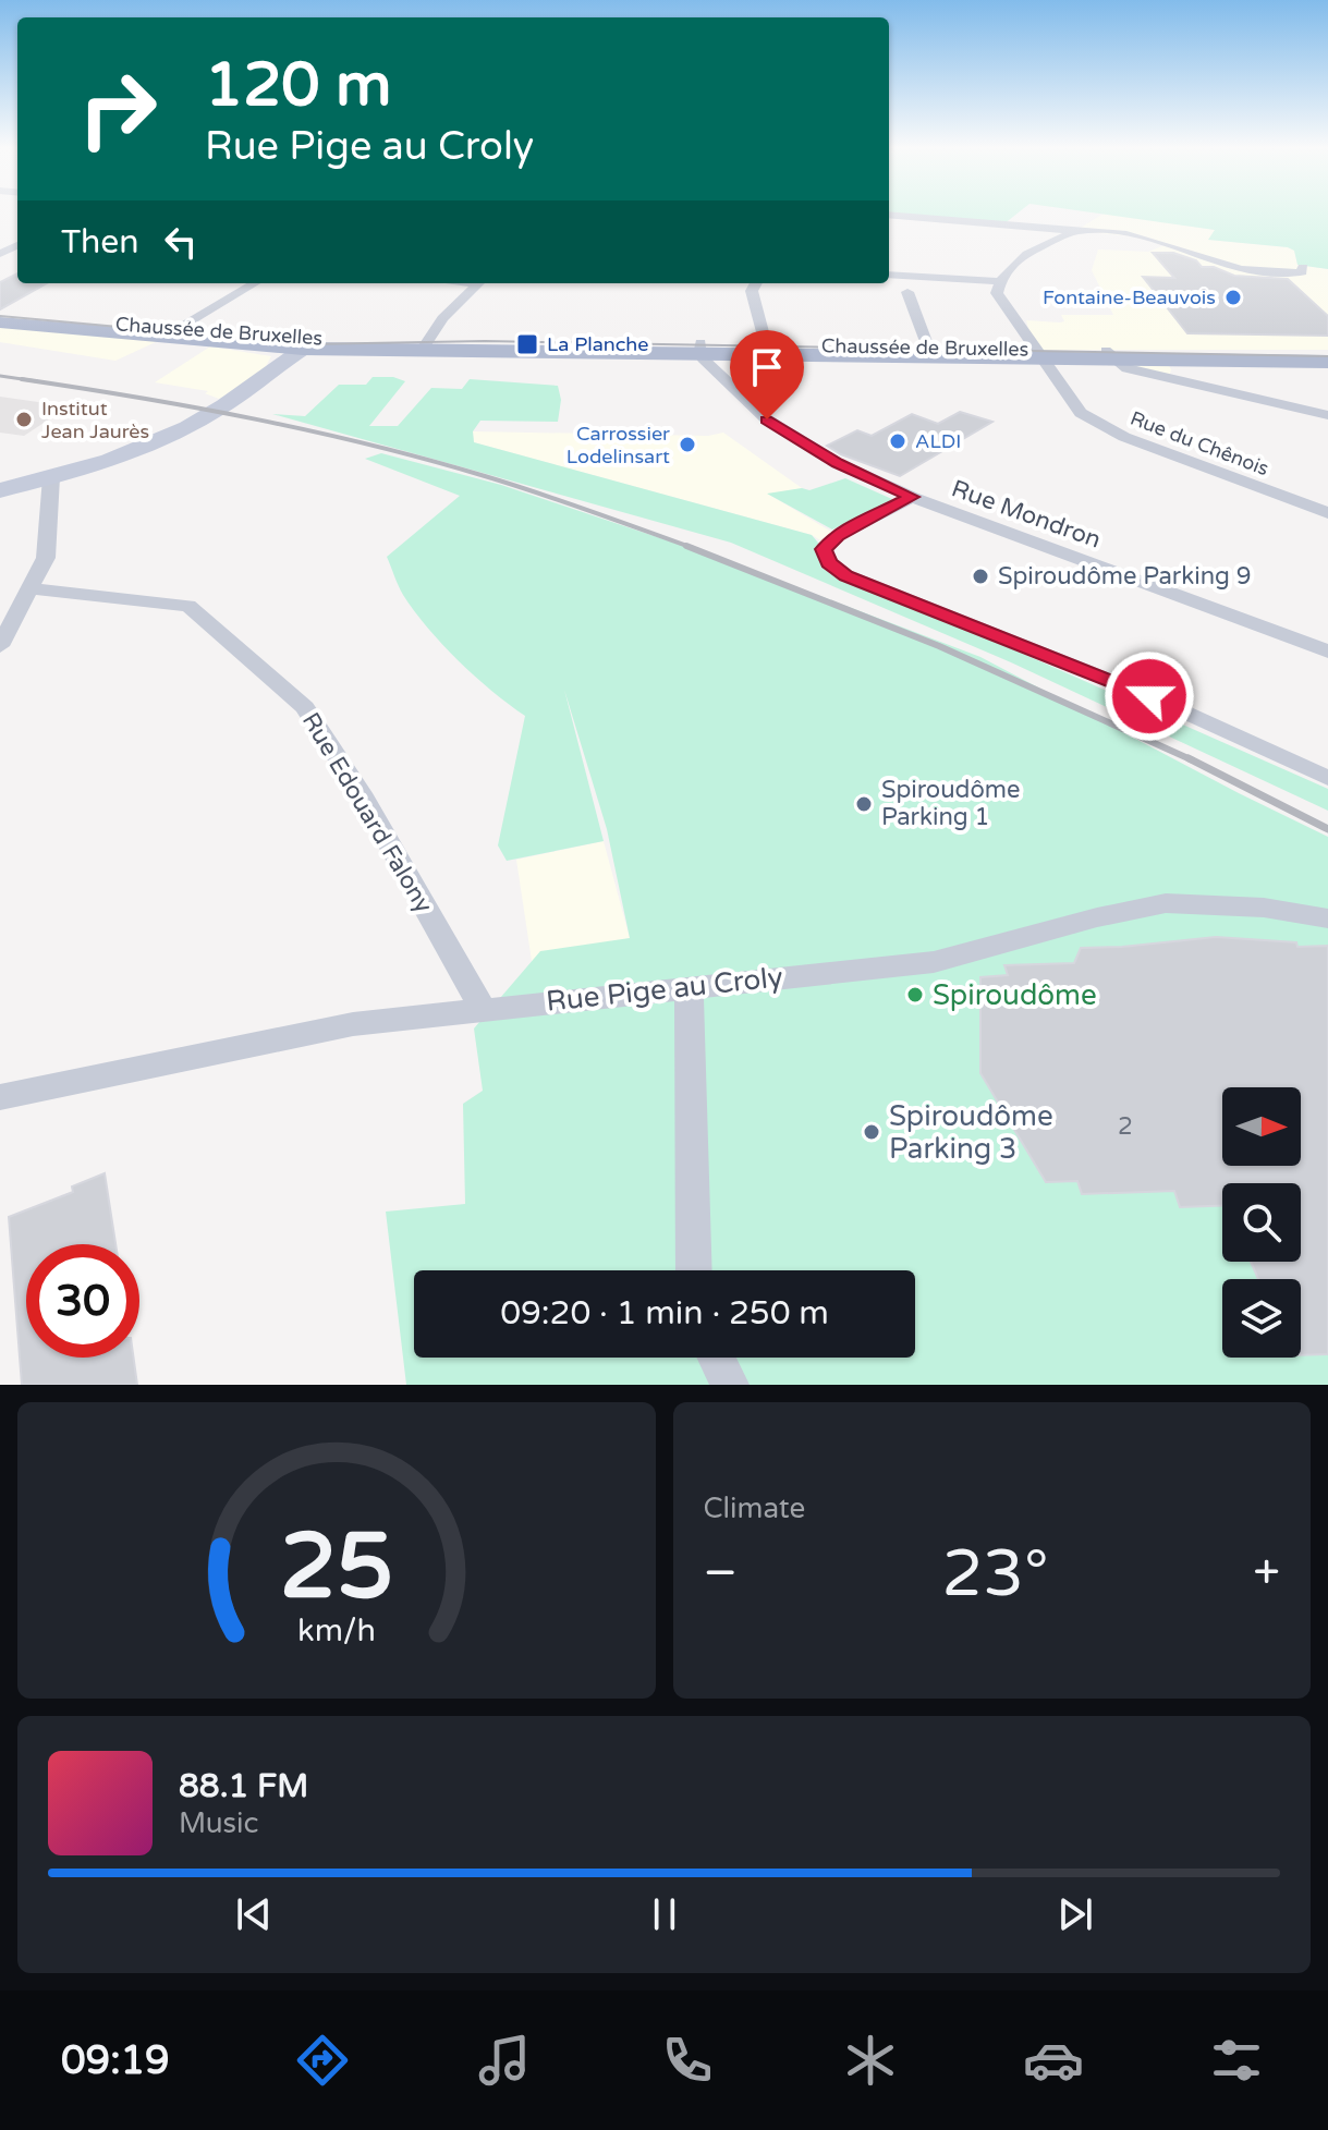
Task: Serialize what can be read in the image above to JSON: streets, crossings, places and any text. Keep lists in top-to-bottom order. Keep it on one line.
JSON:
{"streets":{"main road":["Chaussée de Bruxelles"],"street":["Rue du Chênois","Rue Mondron","Rue Edouard Falony","Rue Pige au Croly"]},"crossings":[["Chaussée de Bruxelles","Rue du Chênois"],["Chaussée de Bruxelles","Rue Mondron"],["Rue Edouard Falony","Rue Pige au Croly"]],"places":{"other":["Fontaine-Beauvois","Institut Jean Jaurès","ALDI","Carrossier Lodelinsart","Spiroudôme Parking 9","Spiroudôme Parking 1","Spiroudôme","Spiroudôme Parking 3"],"transit":["La Planche"]},"house_numbers":["2"],"north":"right","page":{"turn":["120 m","Rue Pige au Croly"],"then":"Then","limit":"30","trip":"09:20 · 1 min · 250 m","tile":"Climate","heat":["−","23°","+"],"song":["88.1 FM","Music"],"tabs":"09:19","gauge":["25","km/h"]}}
